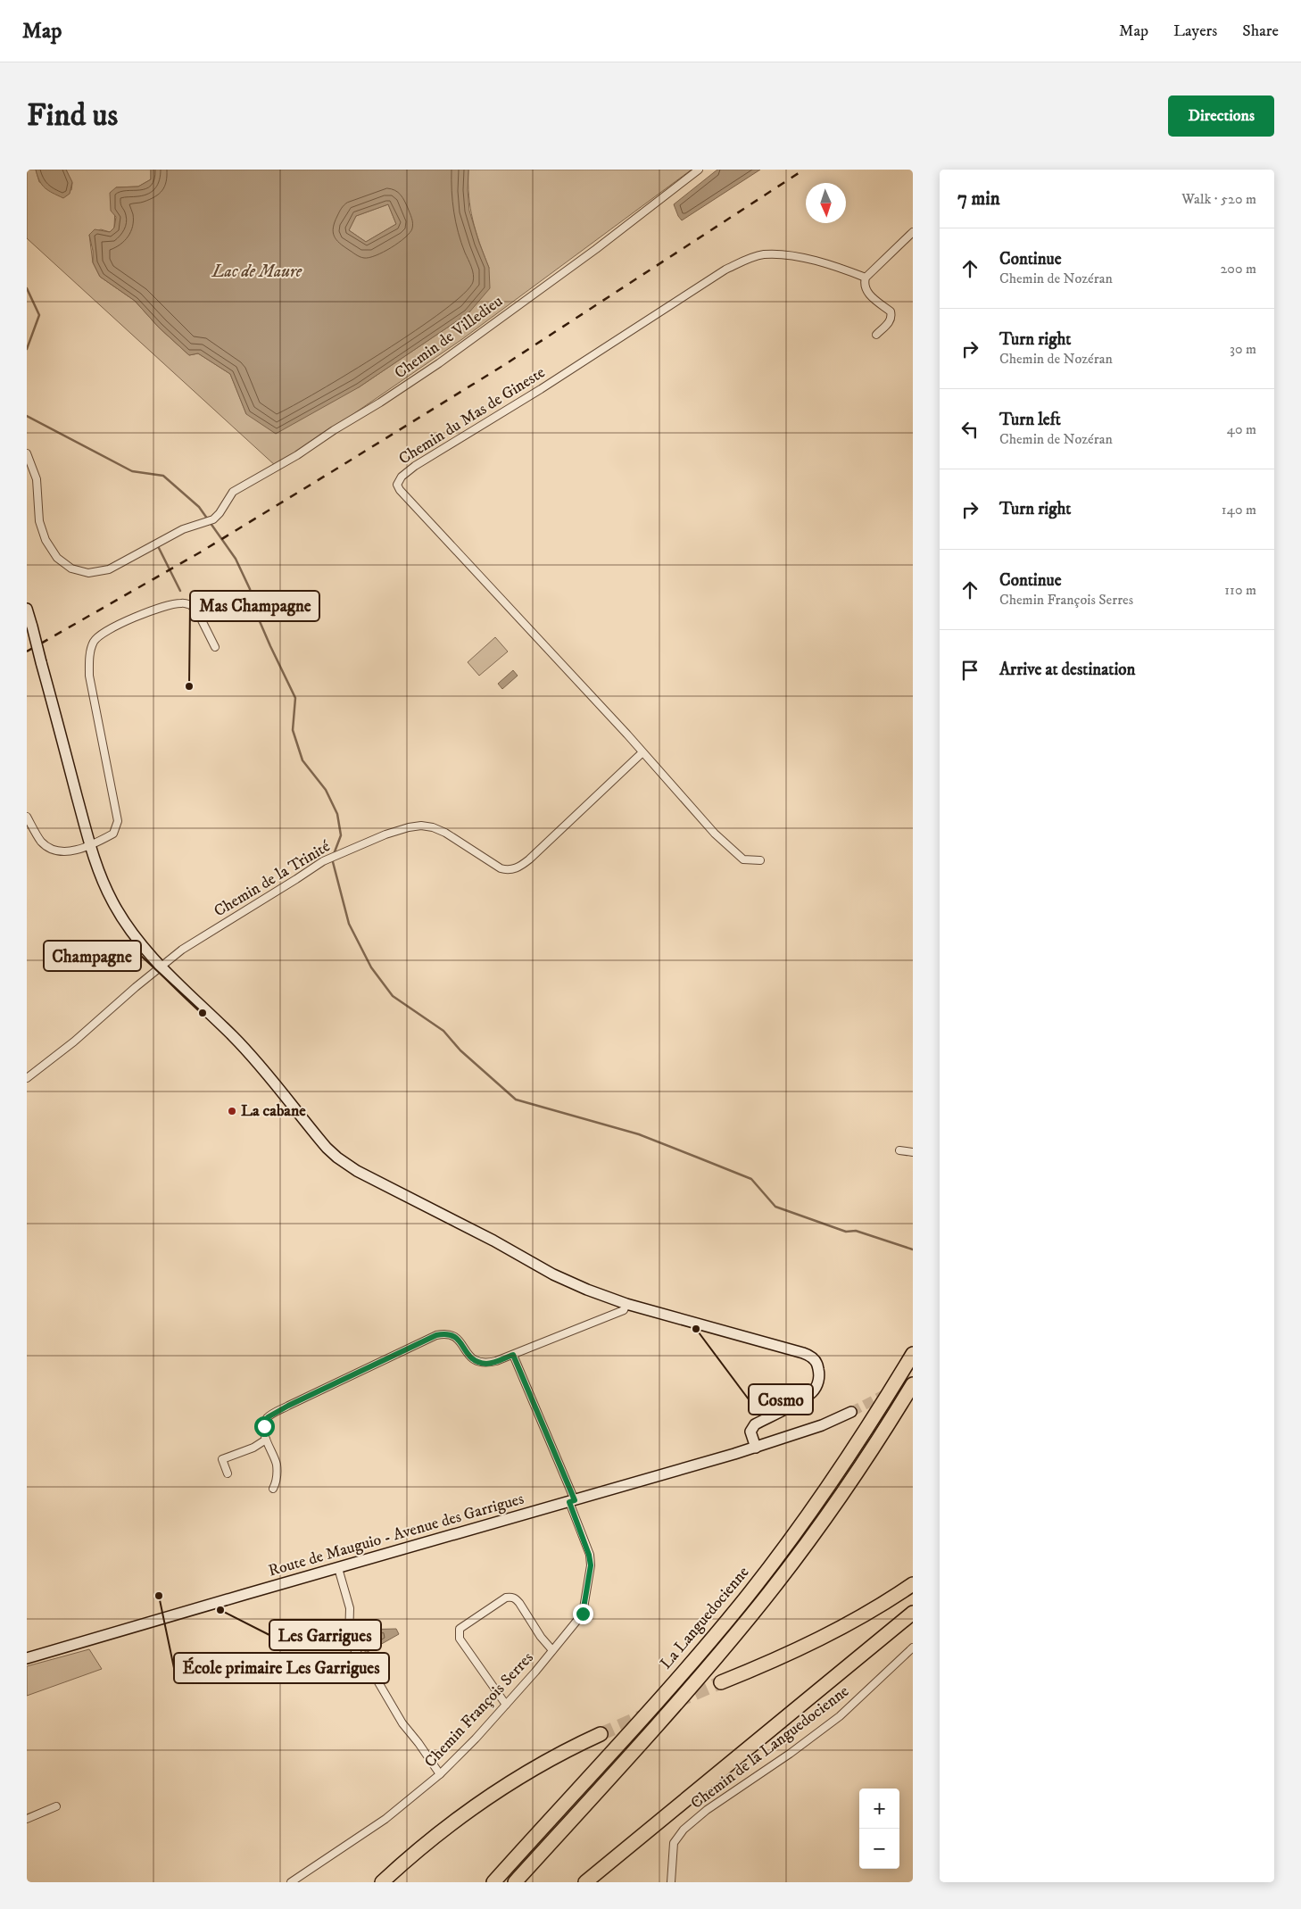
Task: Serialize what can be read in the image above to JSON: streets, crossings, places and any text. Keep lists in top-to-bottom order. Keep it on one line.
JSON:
{"streets":{"highway":["La Languedocienne"],"street":["Chemin de Villedieu","Chemin du Mas de Gineste","Chemin de la Trinité","Route de Mauguio - Avenue des Garrigues","Chemin François Serres","Chemin de la Languedocienne"]},"crossings":[["Chemin du Mas de Gineste","Chemin de la Trinité"],["Route de Mauguio - Avenue des Garrigues","Chemin François Serres"]],"water":["Lac de Maure"],"places":["Mas Champagne","Champagne","La cabane","Cosmo","École primaire Les Garrigues","Les Garrigues"],"north":"bottom","page":{"header":"Map","nav":["Map","Layers","Share"],"buttons":"Directions","title":"Find us","heading":["7 min","Walk · 520 m"],"list":[["Continue","Chemin de Nozéran","200 m"],["Turn right","Chemin de Nozéran","30 m"],["Turn left","Chemin de Nozéran","40 m"],["Turn right","140 m"],["Continue","Chemin François Serres","110 m"],"Arrive at destination"],"map_buttons":["+","−"]}}
